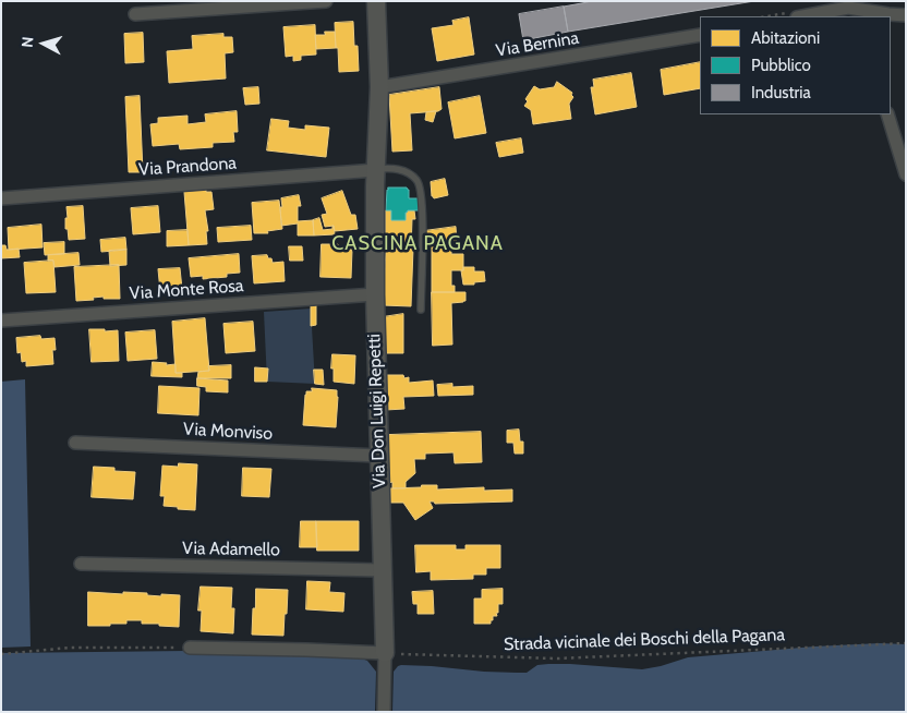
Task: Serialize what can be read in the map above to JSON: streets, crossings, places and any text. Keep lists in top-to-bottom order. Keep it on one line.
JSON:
{"streets":{"street":["Via Bernina","Via Prandona","Via Monte Rosa","Via Don Luigi Repetti","Via Monviso","Via Adamello"],"path":["Strada vicinale dei Boschi della Pagana"]},"crossings":[["Via Bernina","Via Don Luigi Repetti"],["Via Prandona","Via Don Luigi Repetti"],["Via Monte Rosa","Via Don Luigi Repetti"],["Via Don Luigi Repetti","Via Monviso"],["Via Don Luigi Repetti","Via Adamello"],["Via Don Luigi Repetti","Strada vicinale dei Boschi della Pagana"]],"districts":["CASCINA PAGANA"],"legend":["Abitazioni","Pubblico","Industria"],"north":"left"}
